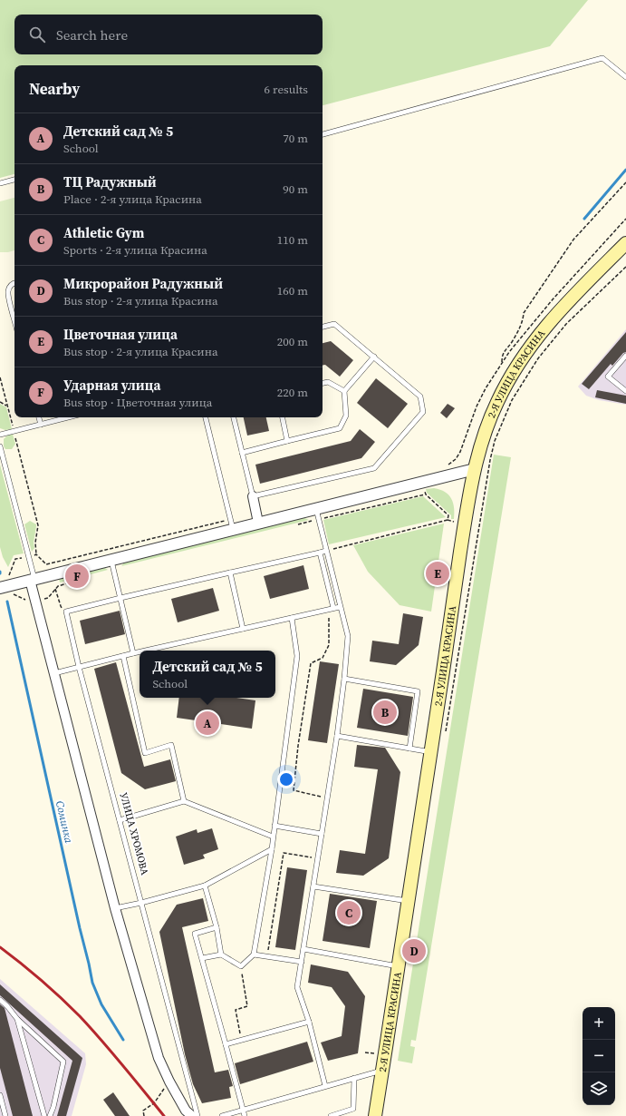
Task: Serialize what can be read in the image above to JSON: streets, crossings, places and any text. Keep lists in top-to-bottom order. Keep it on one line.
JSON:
{"streets":{"main road":["2-Я УЛИЦА КРАСИНА"],"lane":["УЛИЦА ХРОМОВА"]},"water":["Соминка"],"page":{"search":"Search here","heading":["Nearby","6 results"],"list":[{"mark":"A","name":"Детский сад № 5","note":"School","value":"70 m"},{"mark":"B","name":"ТЦ Радужный","note":"Place · 2-я улица Красина","value":"90 m"},{"mark":"C","name":"Athletic Gym","note":"Sports · 2-я улица Красина","value":"110 m"},{"mark":"D","name":"Микрорайон Радужный","note":"Bus stop · 2-я улица Красина","value":"160 m"},{"mark":"E","name":"Цветочная улица","note":"Bus stop · 2-я улица Красина","value":"200 m"},{"mark":"F","name":"Ударная улица","note":"Bus stop · Цветочная улица","value":"220 m"}],"pins":["E","F","B","A","C","D"],"popup":["Детский сад № 5","School"],"map_buttons":["+","−"]}}
